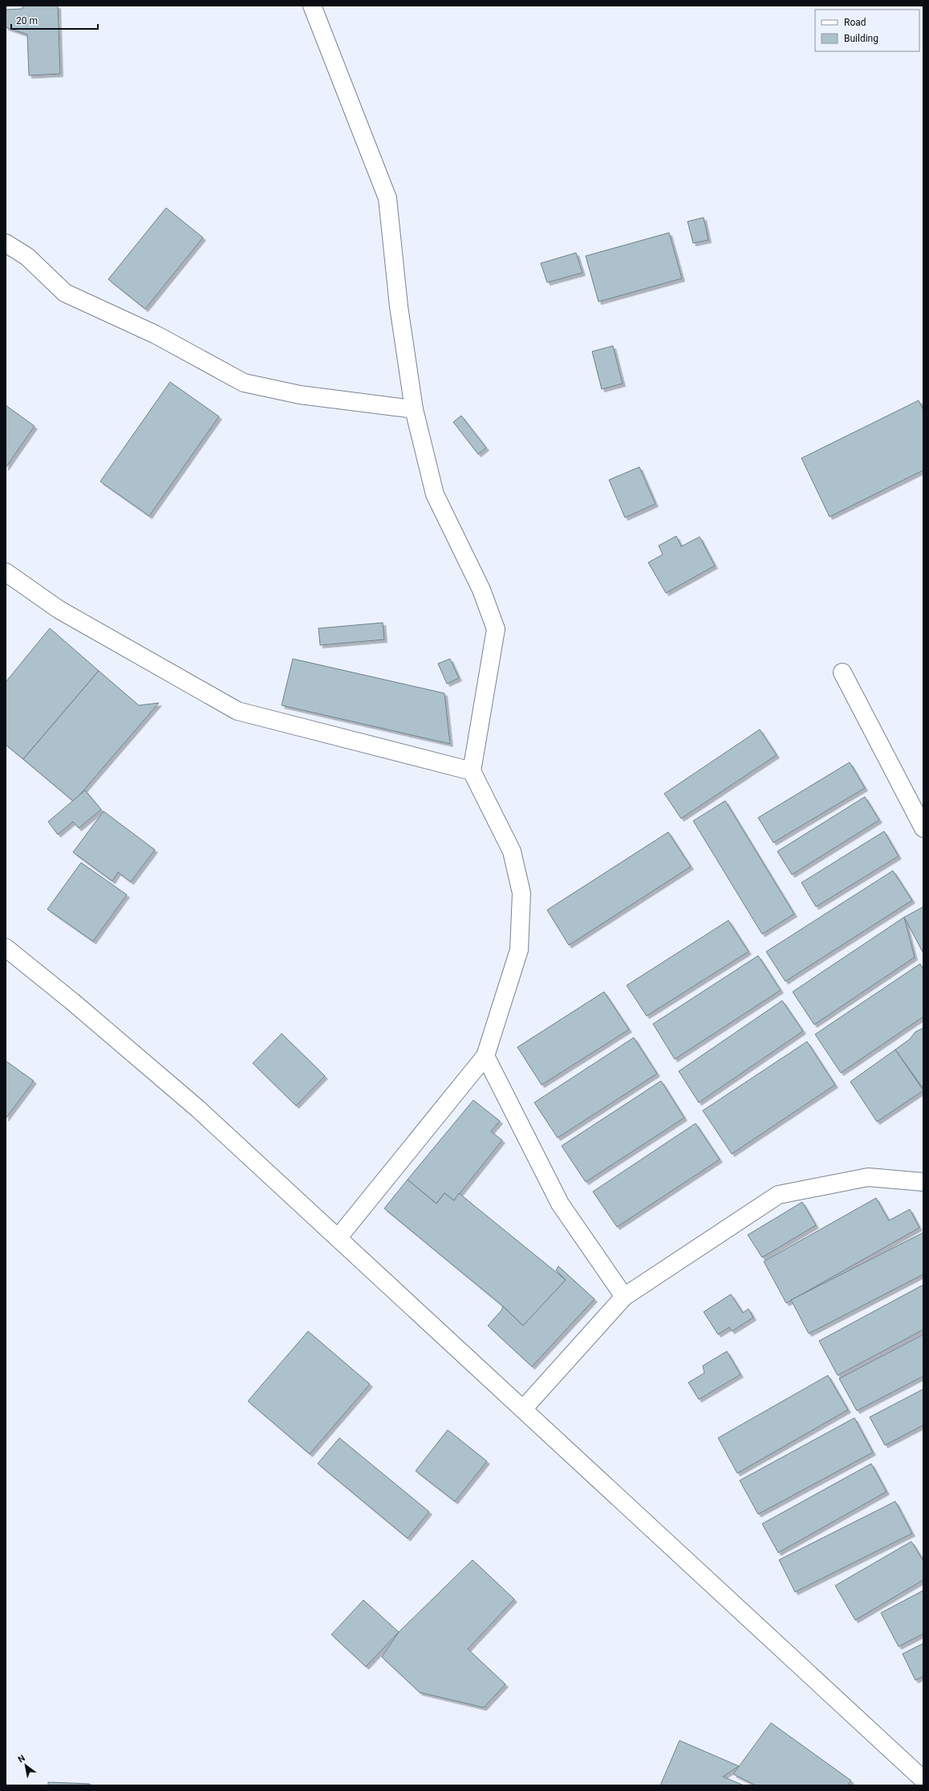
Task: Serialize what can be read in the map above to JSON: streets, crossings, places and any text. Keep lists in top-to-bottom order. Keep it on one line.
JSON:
{"legend":["Road","Building"],"scale_bar":"20 m","north":"top left"}
